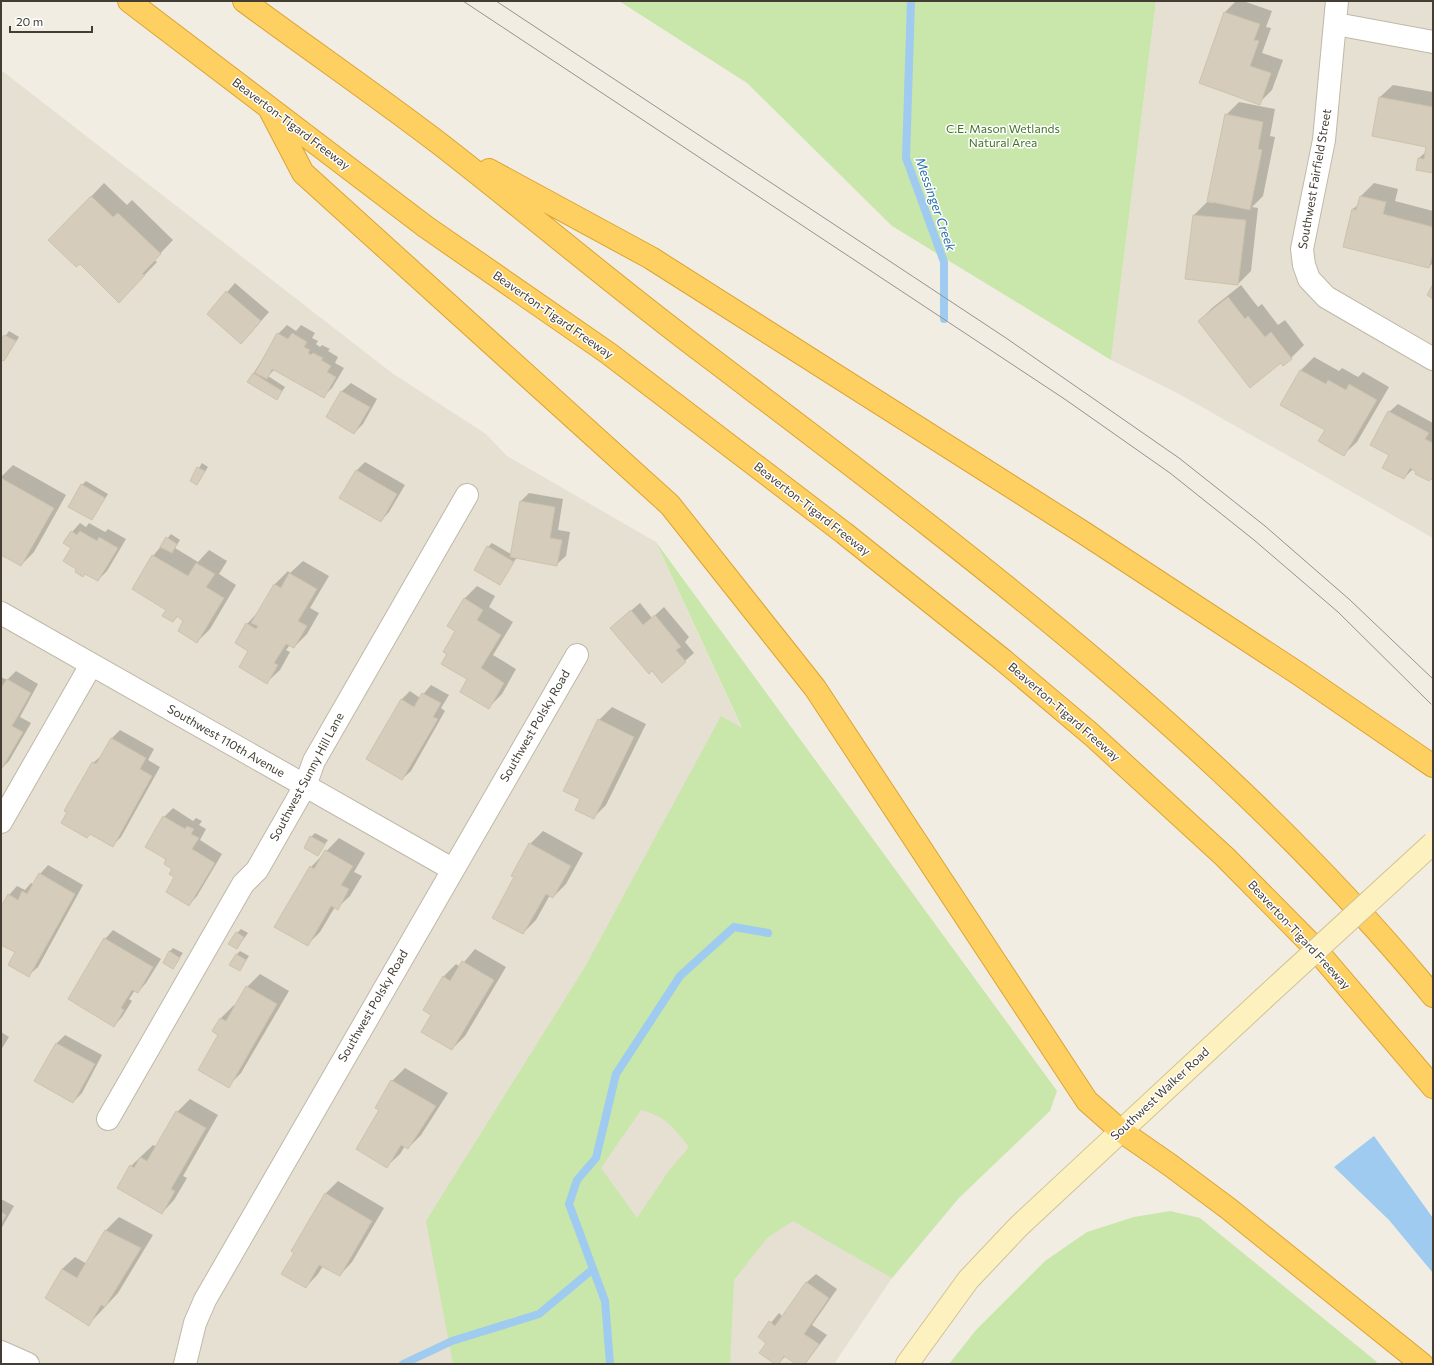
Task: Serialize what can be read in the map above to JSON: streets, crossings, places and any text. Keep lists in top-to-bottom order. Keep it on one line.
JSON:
{"streets":{"highway":["Beaverton-Tigard Freeway"],"main road":["Southwest Walker Road"],"street":["Southwest Fairfield Street","Southwest Polsky Road","Southwest 110th Avenue","Southwest Sunny Hill Lane"]},"crossings":[["Southwest Polsky Road","Southwest 110th Avenue"],["Southwest 110th Avenue","Southwest Sunny Hill Lane"]],"water":["Messinger Creek"],"parks":["C.E. Mason Wetlands Natural Area"],"scale_bar":"20 m"}
